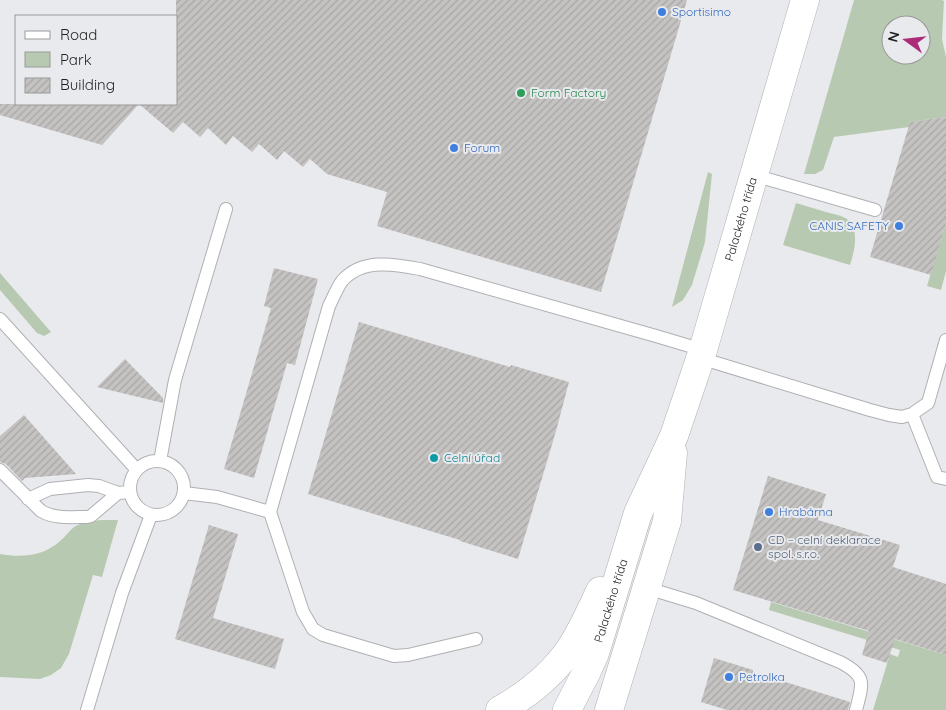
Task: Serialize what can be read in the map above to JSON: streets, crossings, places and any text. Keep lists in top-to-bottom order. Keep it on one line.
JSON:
{"streets":{"main road":["Palackého třída"]},"places":["Sportisimo","Form Factory","Forum","CANIS SAFETY","Celní úřad","Hrabárna","CD – celní deklarace spol. s.r.o.","Petrolka"],"legend":["Road","Park","Building"],"north":"left"}
